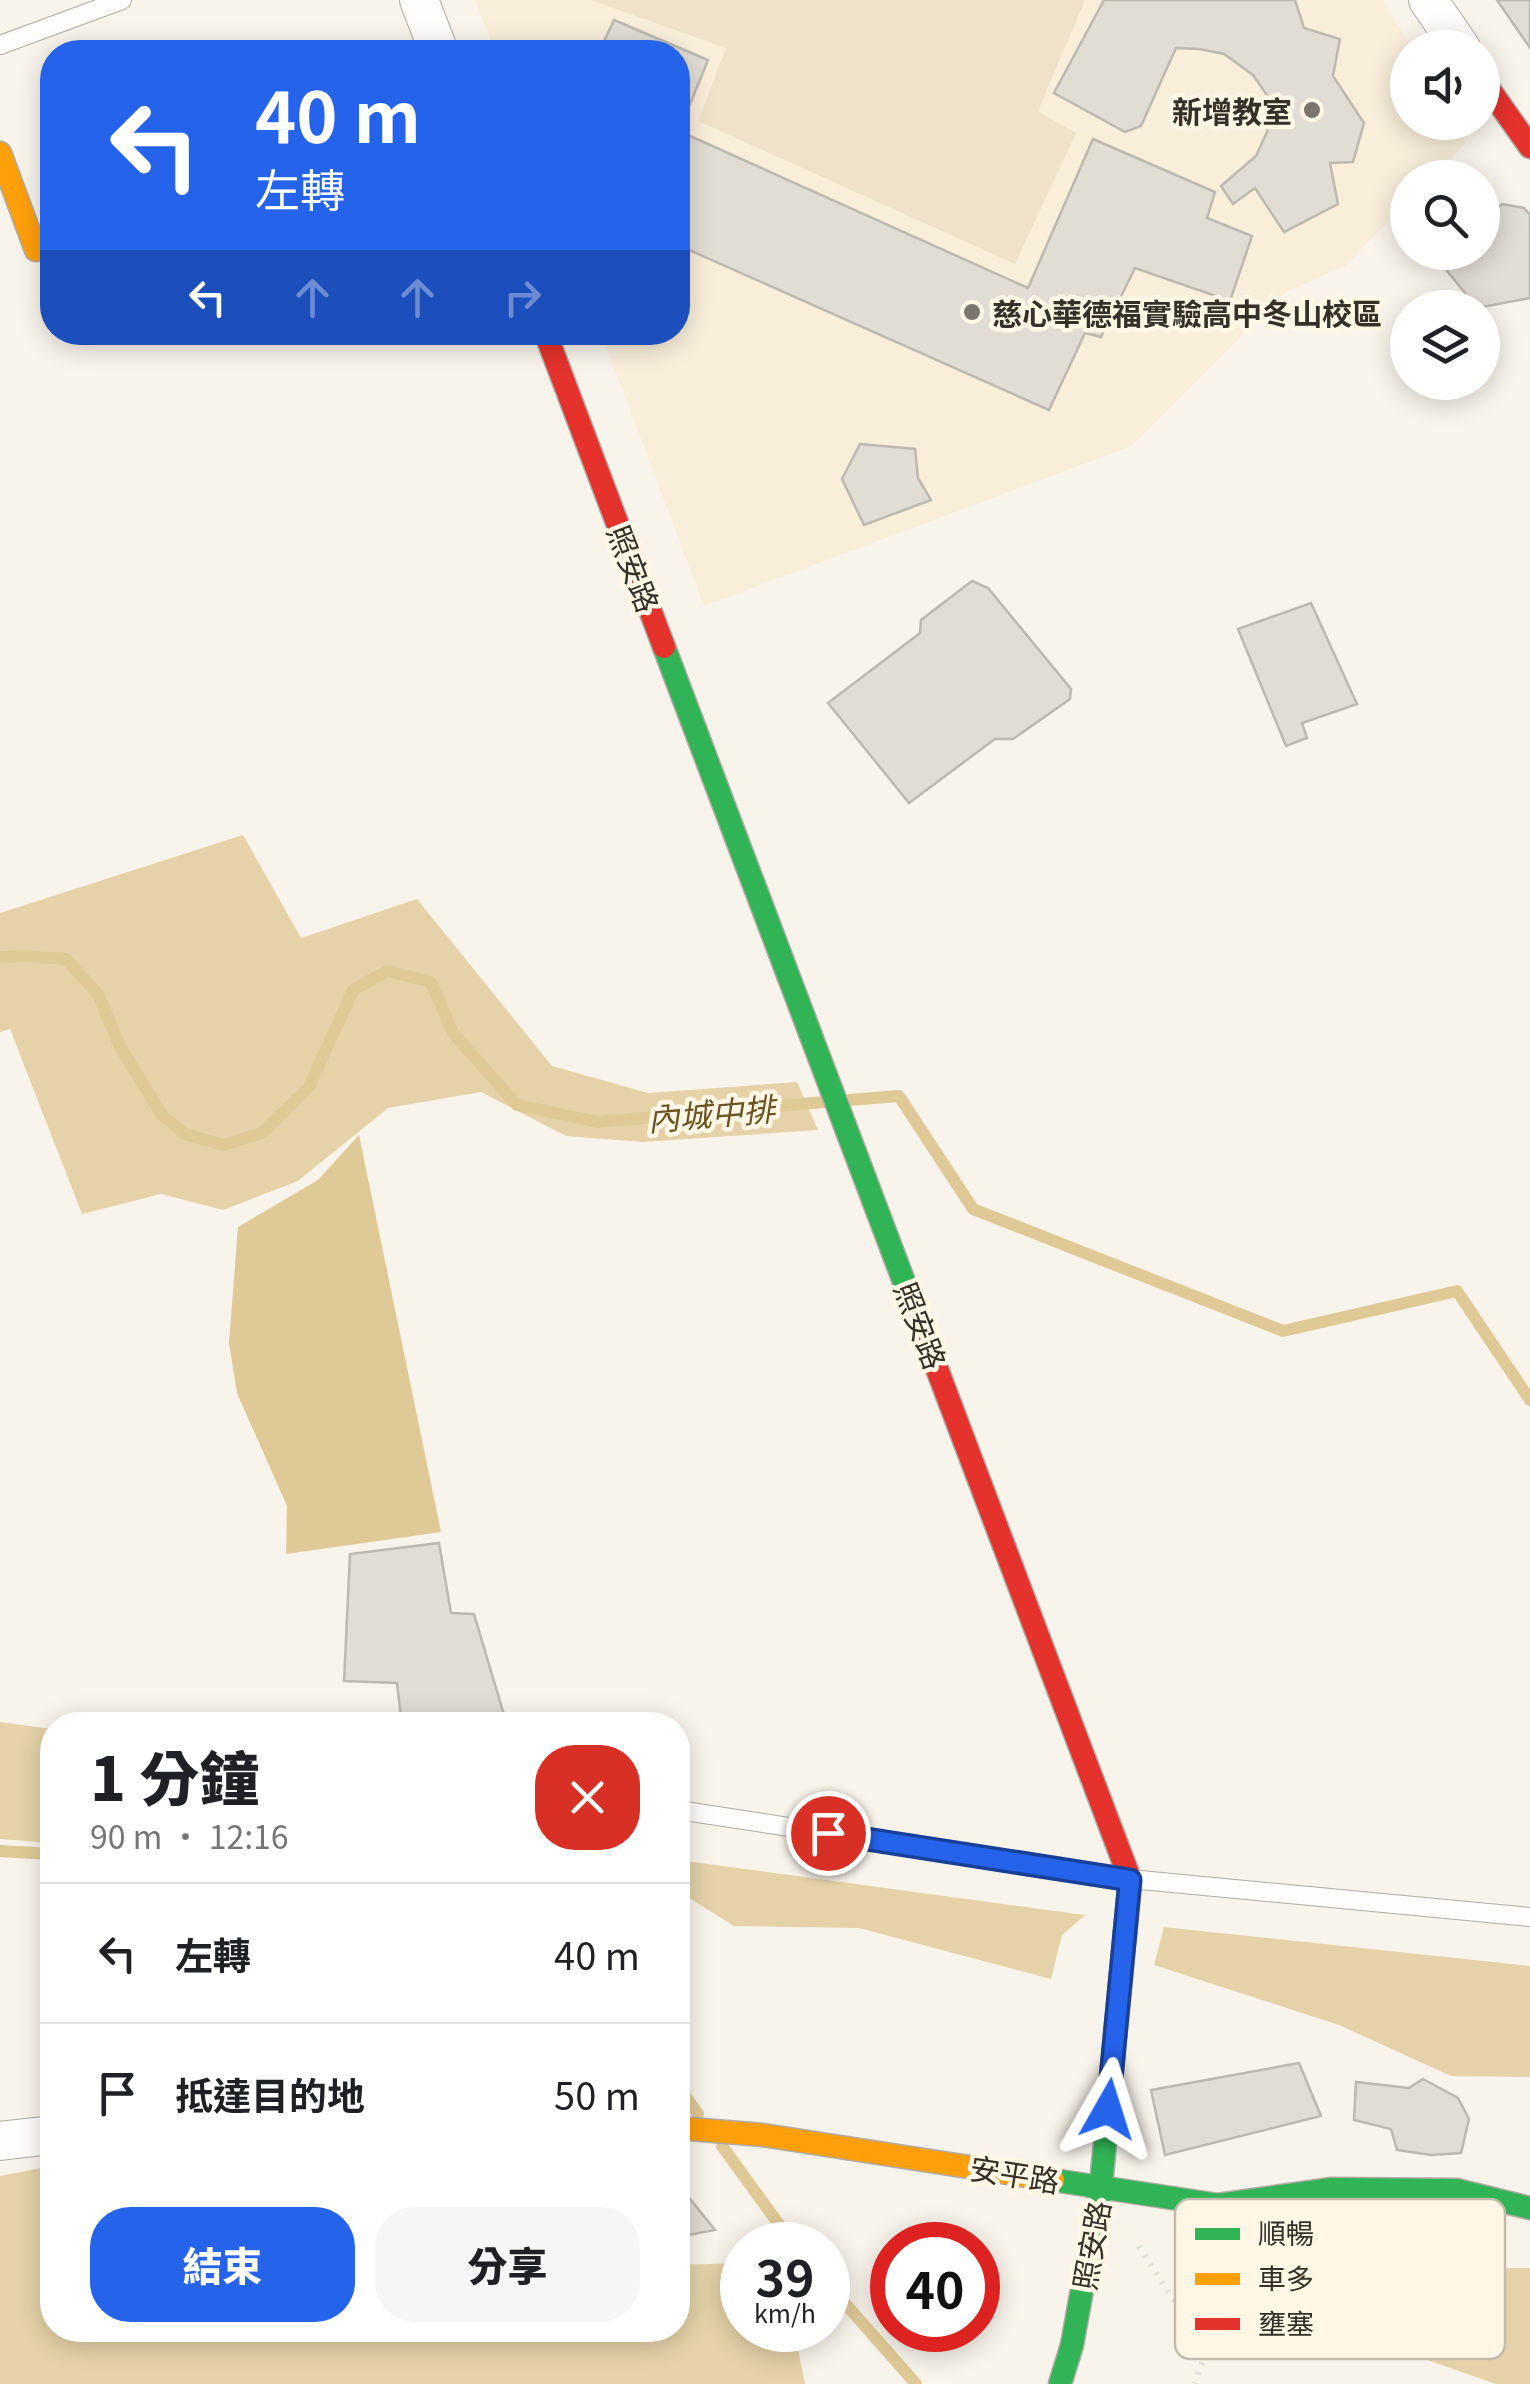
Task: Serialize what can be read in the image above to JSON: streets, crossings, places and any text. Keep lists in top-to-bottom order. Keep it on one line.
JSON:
{"streets":{"street":["照安路","安平路"]},"crossings":[["照安路","安平路"]],"water":["內城中排"],"places":["新增教室","慈心華德福實驗高中冬山校區"],"legend":["順暢","車多","壅塞"],"page":{"turn":["40 m","左轉"],"heading":["1 分鐘","90 m · 12:16"],"list":[{"name":"左轉","value":"40 m"},{"name":"抵達目的地","value":"50 m"}],"buttons":["結束","分享"],"speed":"39 km/h","limit":"40"}}
